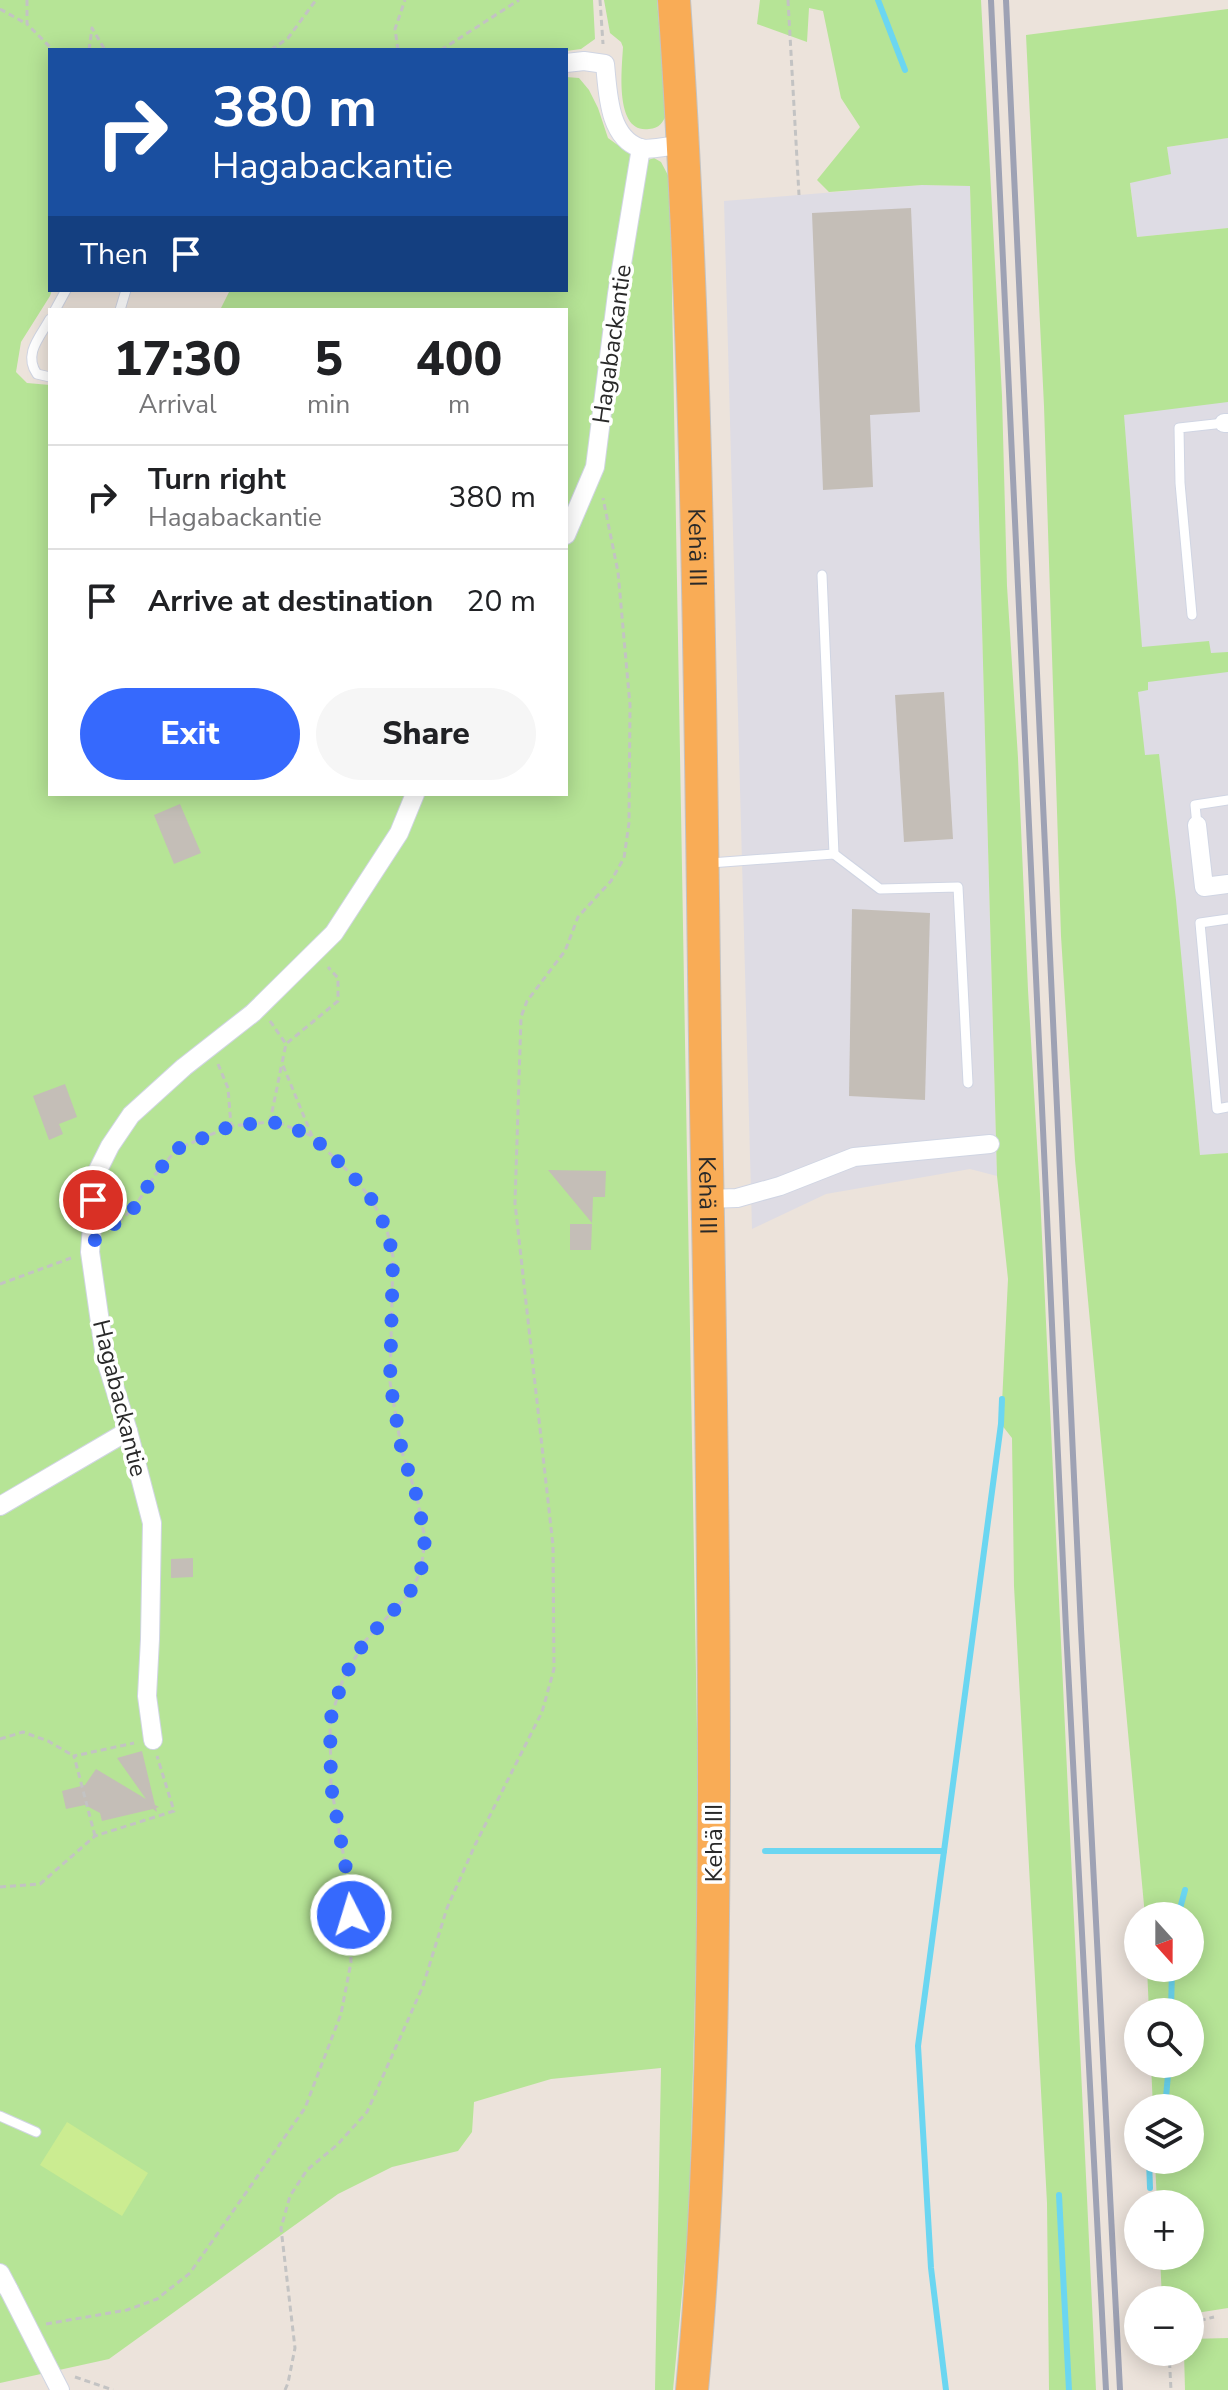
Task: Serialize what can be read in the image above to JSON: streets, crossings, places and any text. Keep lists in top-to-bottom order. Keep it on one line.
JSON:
{"streets":{"highway":["Kehä III"],"street":["Hagabackantie"]},"north":"bottom","page":{"turn":["380 m","Hagabackantie"],"then":"Then","eta":["17:30","Arrival","5","min","400","m"],"list":[{"name":"Turn right","note":"Hagabackantie","value":"380 m"},{"name":"Arrive at destination","value":"20 m"}],"buttons":["Exit","Share"],"map_buttons":["+","−"]}}
